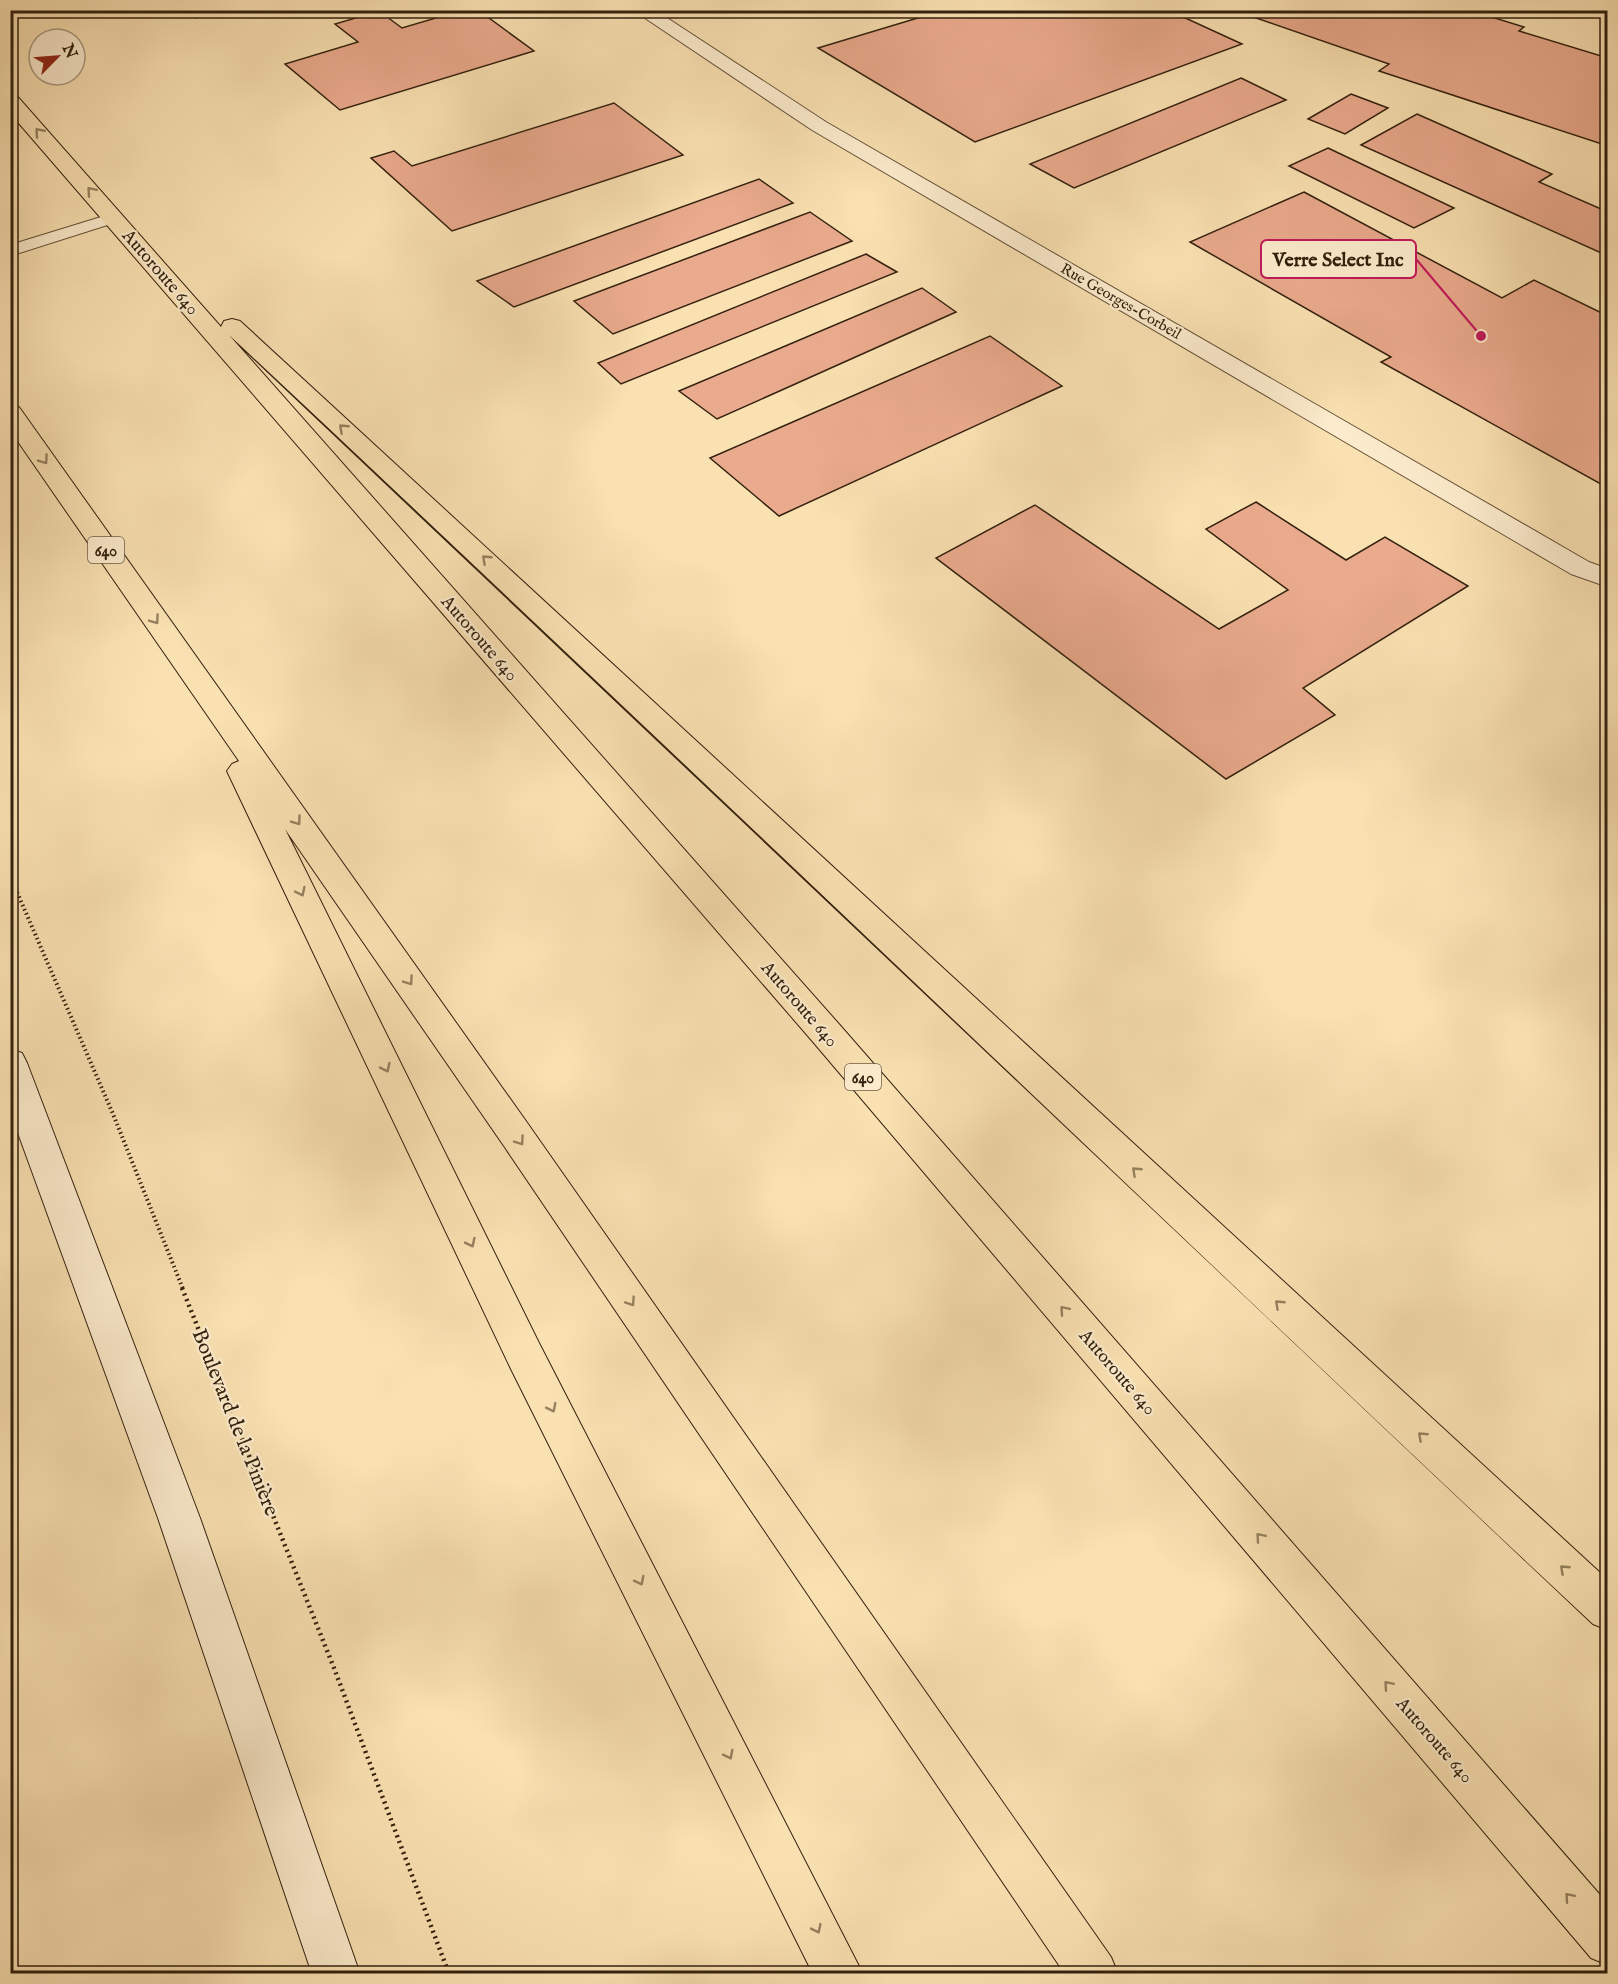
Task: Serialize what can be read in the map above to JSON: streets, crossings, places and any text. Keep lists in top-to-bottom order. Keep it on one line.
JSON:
{"streets":{"highway":["Autoroute 640","640"],"street":["Rue Georges-Corbeil"],"path":["Boulevard de la Pinière"]},"places":["Verre Select Inc"],"north":"top right"}
